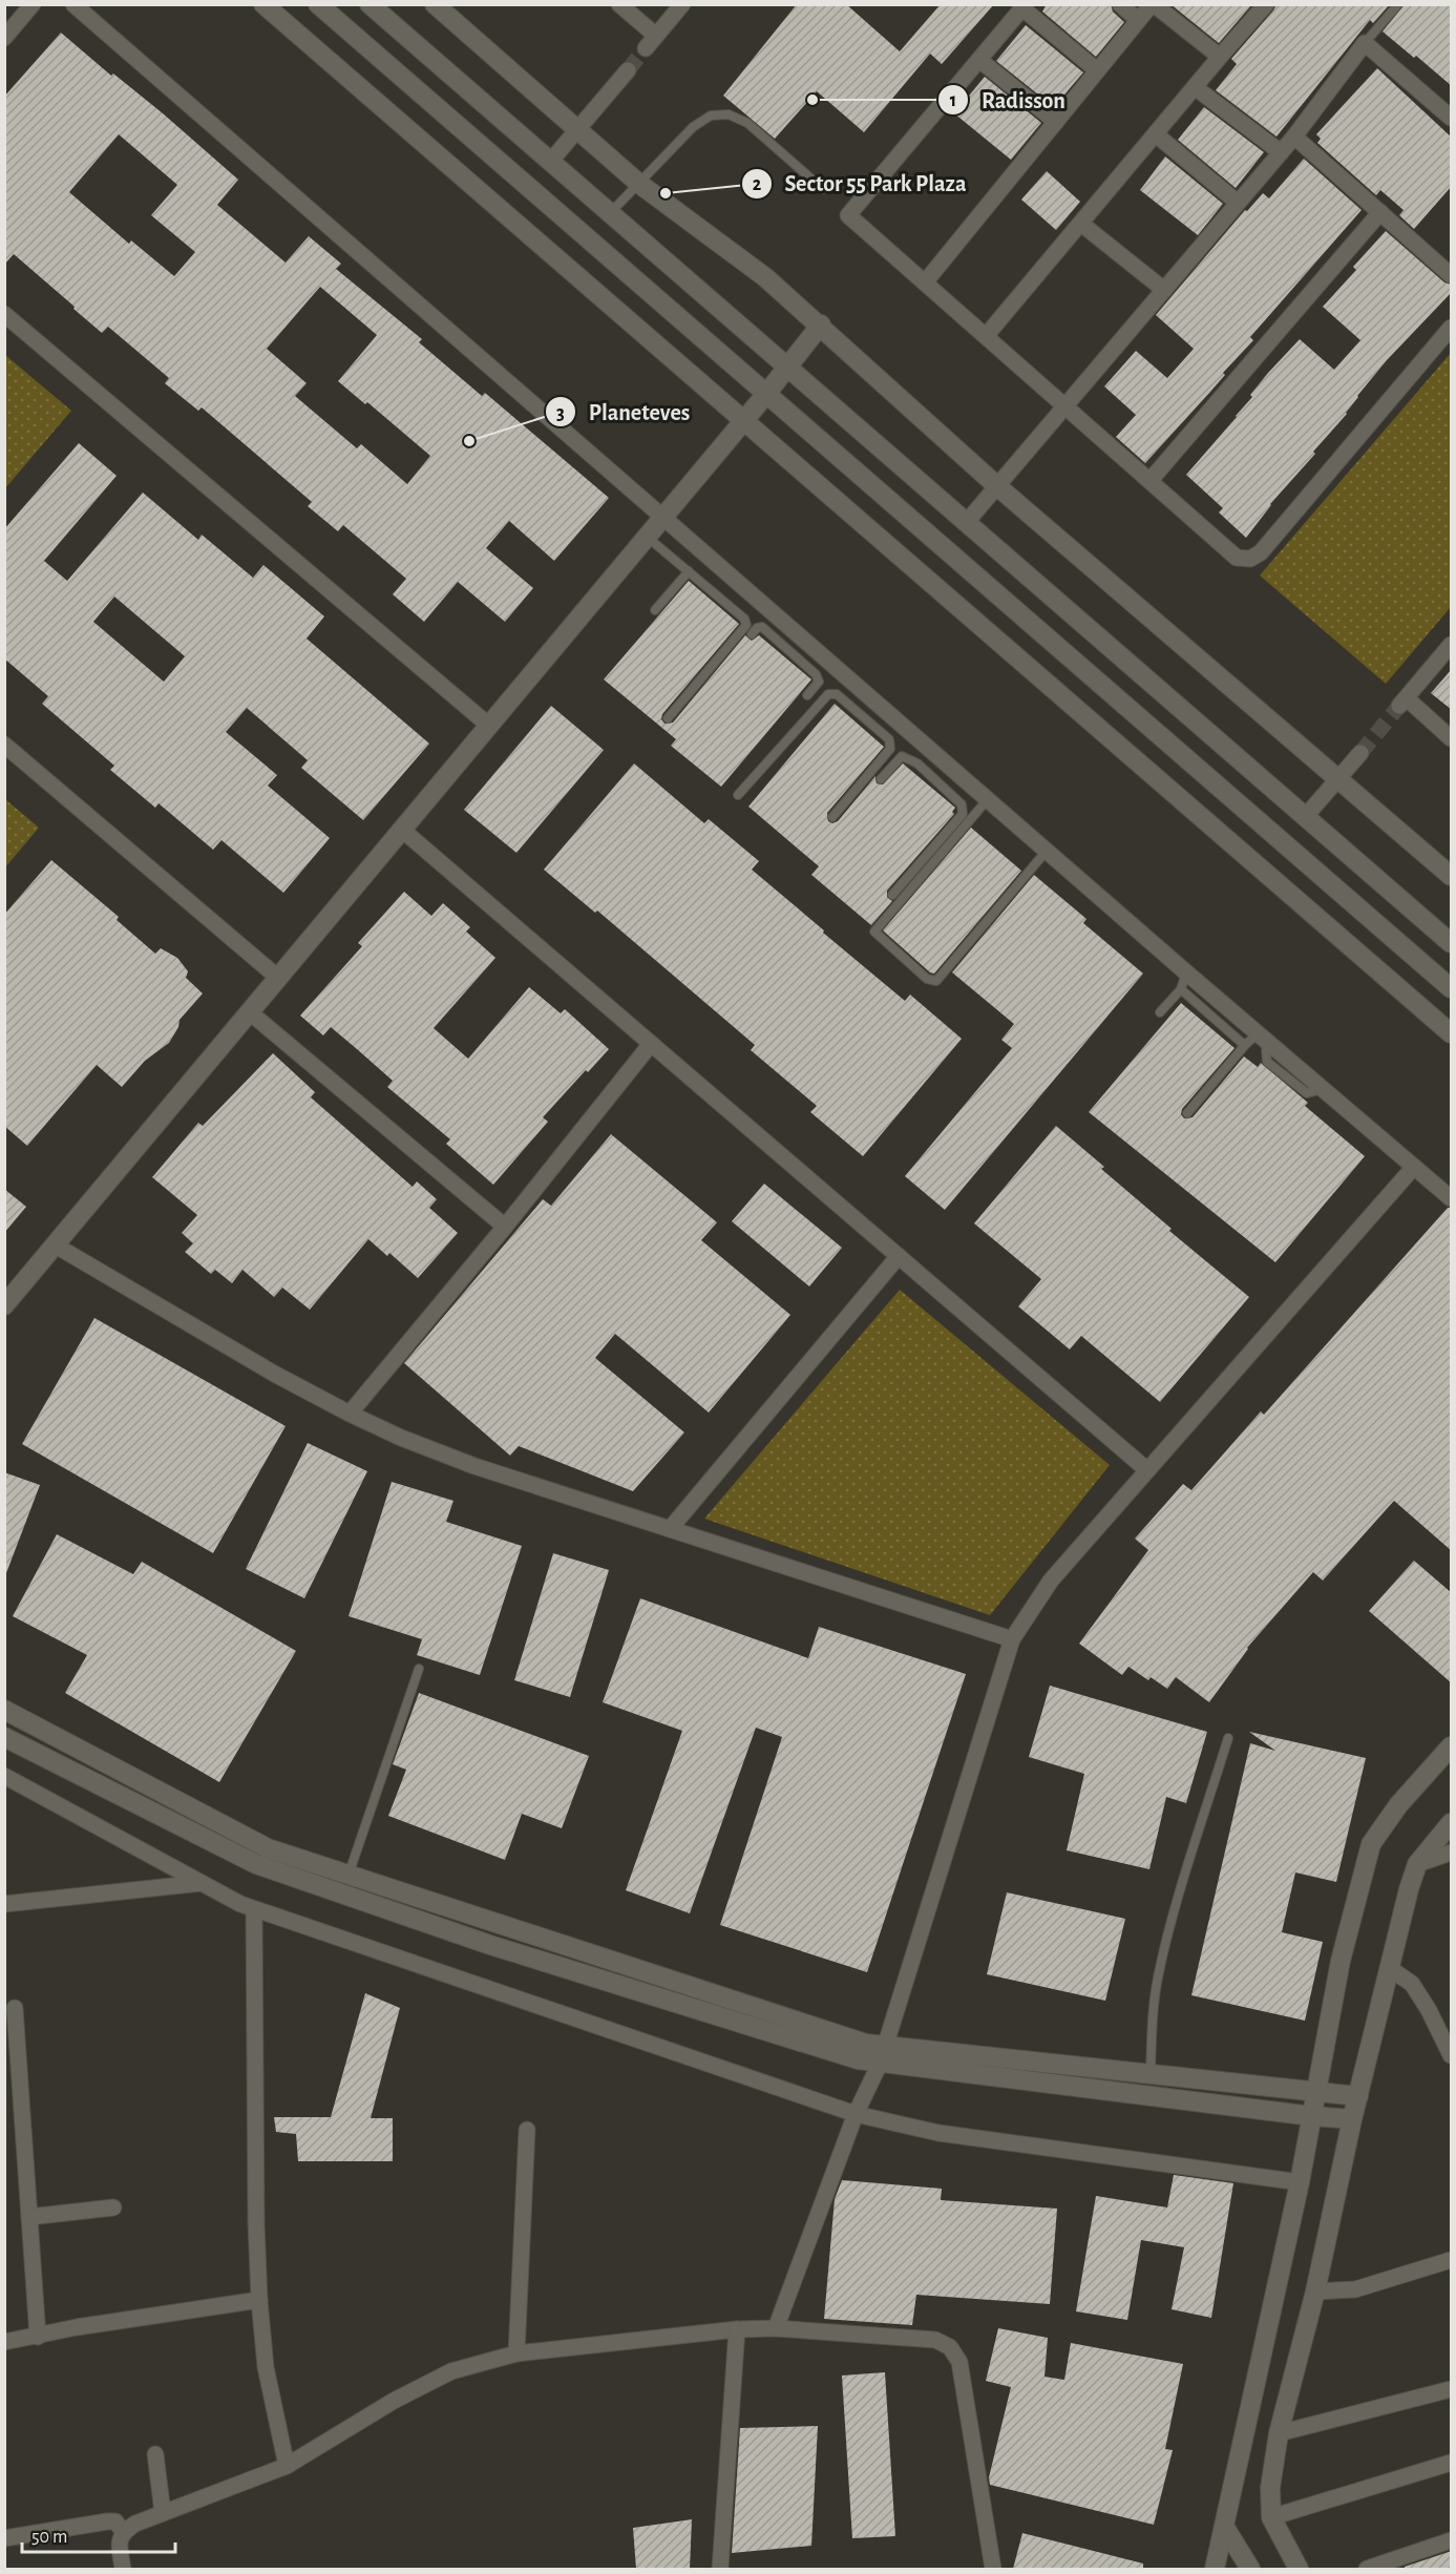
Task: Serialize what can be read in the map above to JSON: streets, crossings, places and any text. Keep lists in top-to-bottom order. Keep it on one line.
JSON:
{"places":["Radisson","Sector 55 Park Plaza","Planeteves"],"scale_bar":"50 m"}
